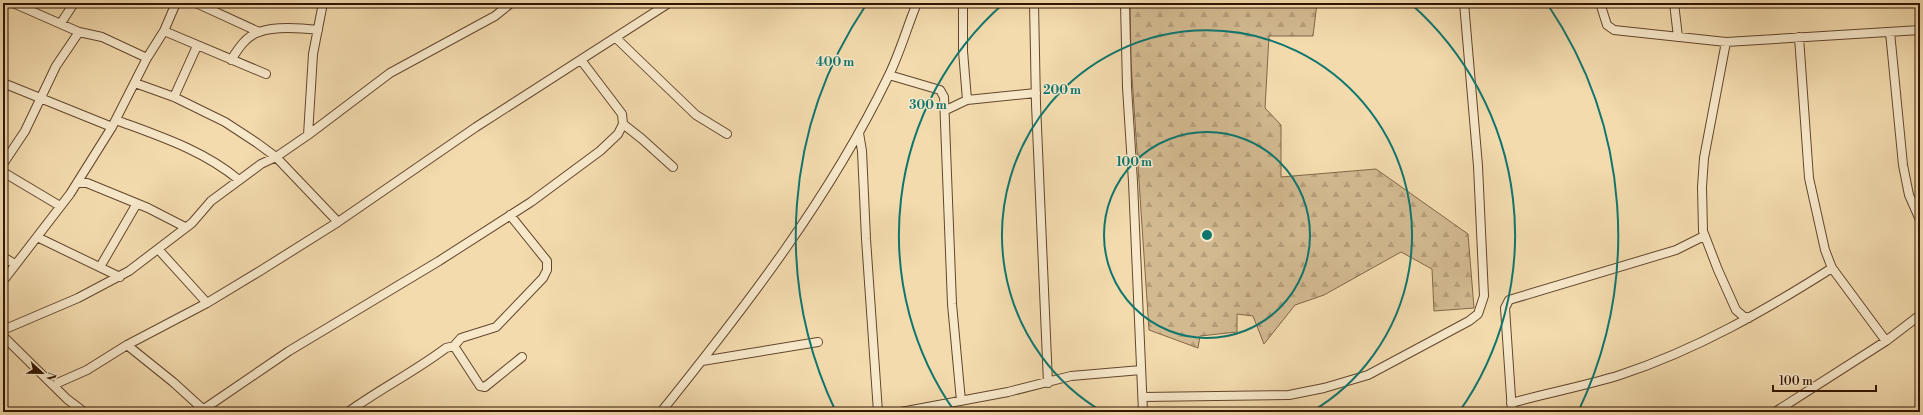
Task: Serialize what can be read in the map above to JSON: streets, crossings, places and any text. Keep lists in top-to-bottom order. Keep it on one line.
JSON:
{"scale_bar":"100 m","north":"right","rings":["400 m","200 m","300 m","100 m"]}
